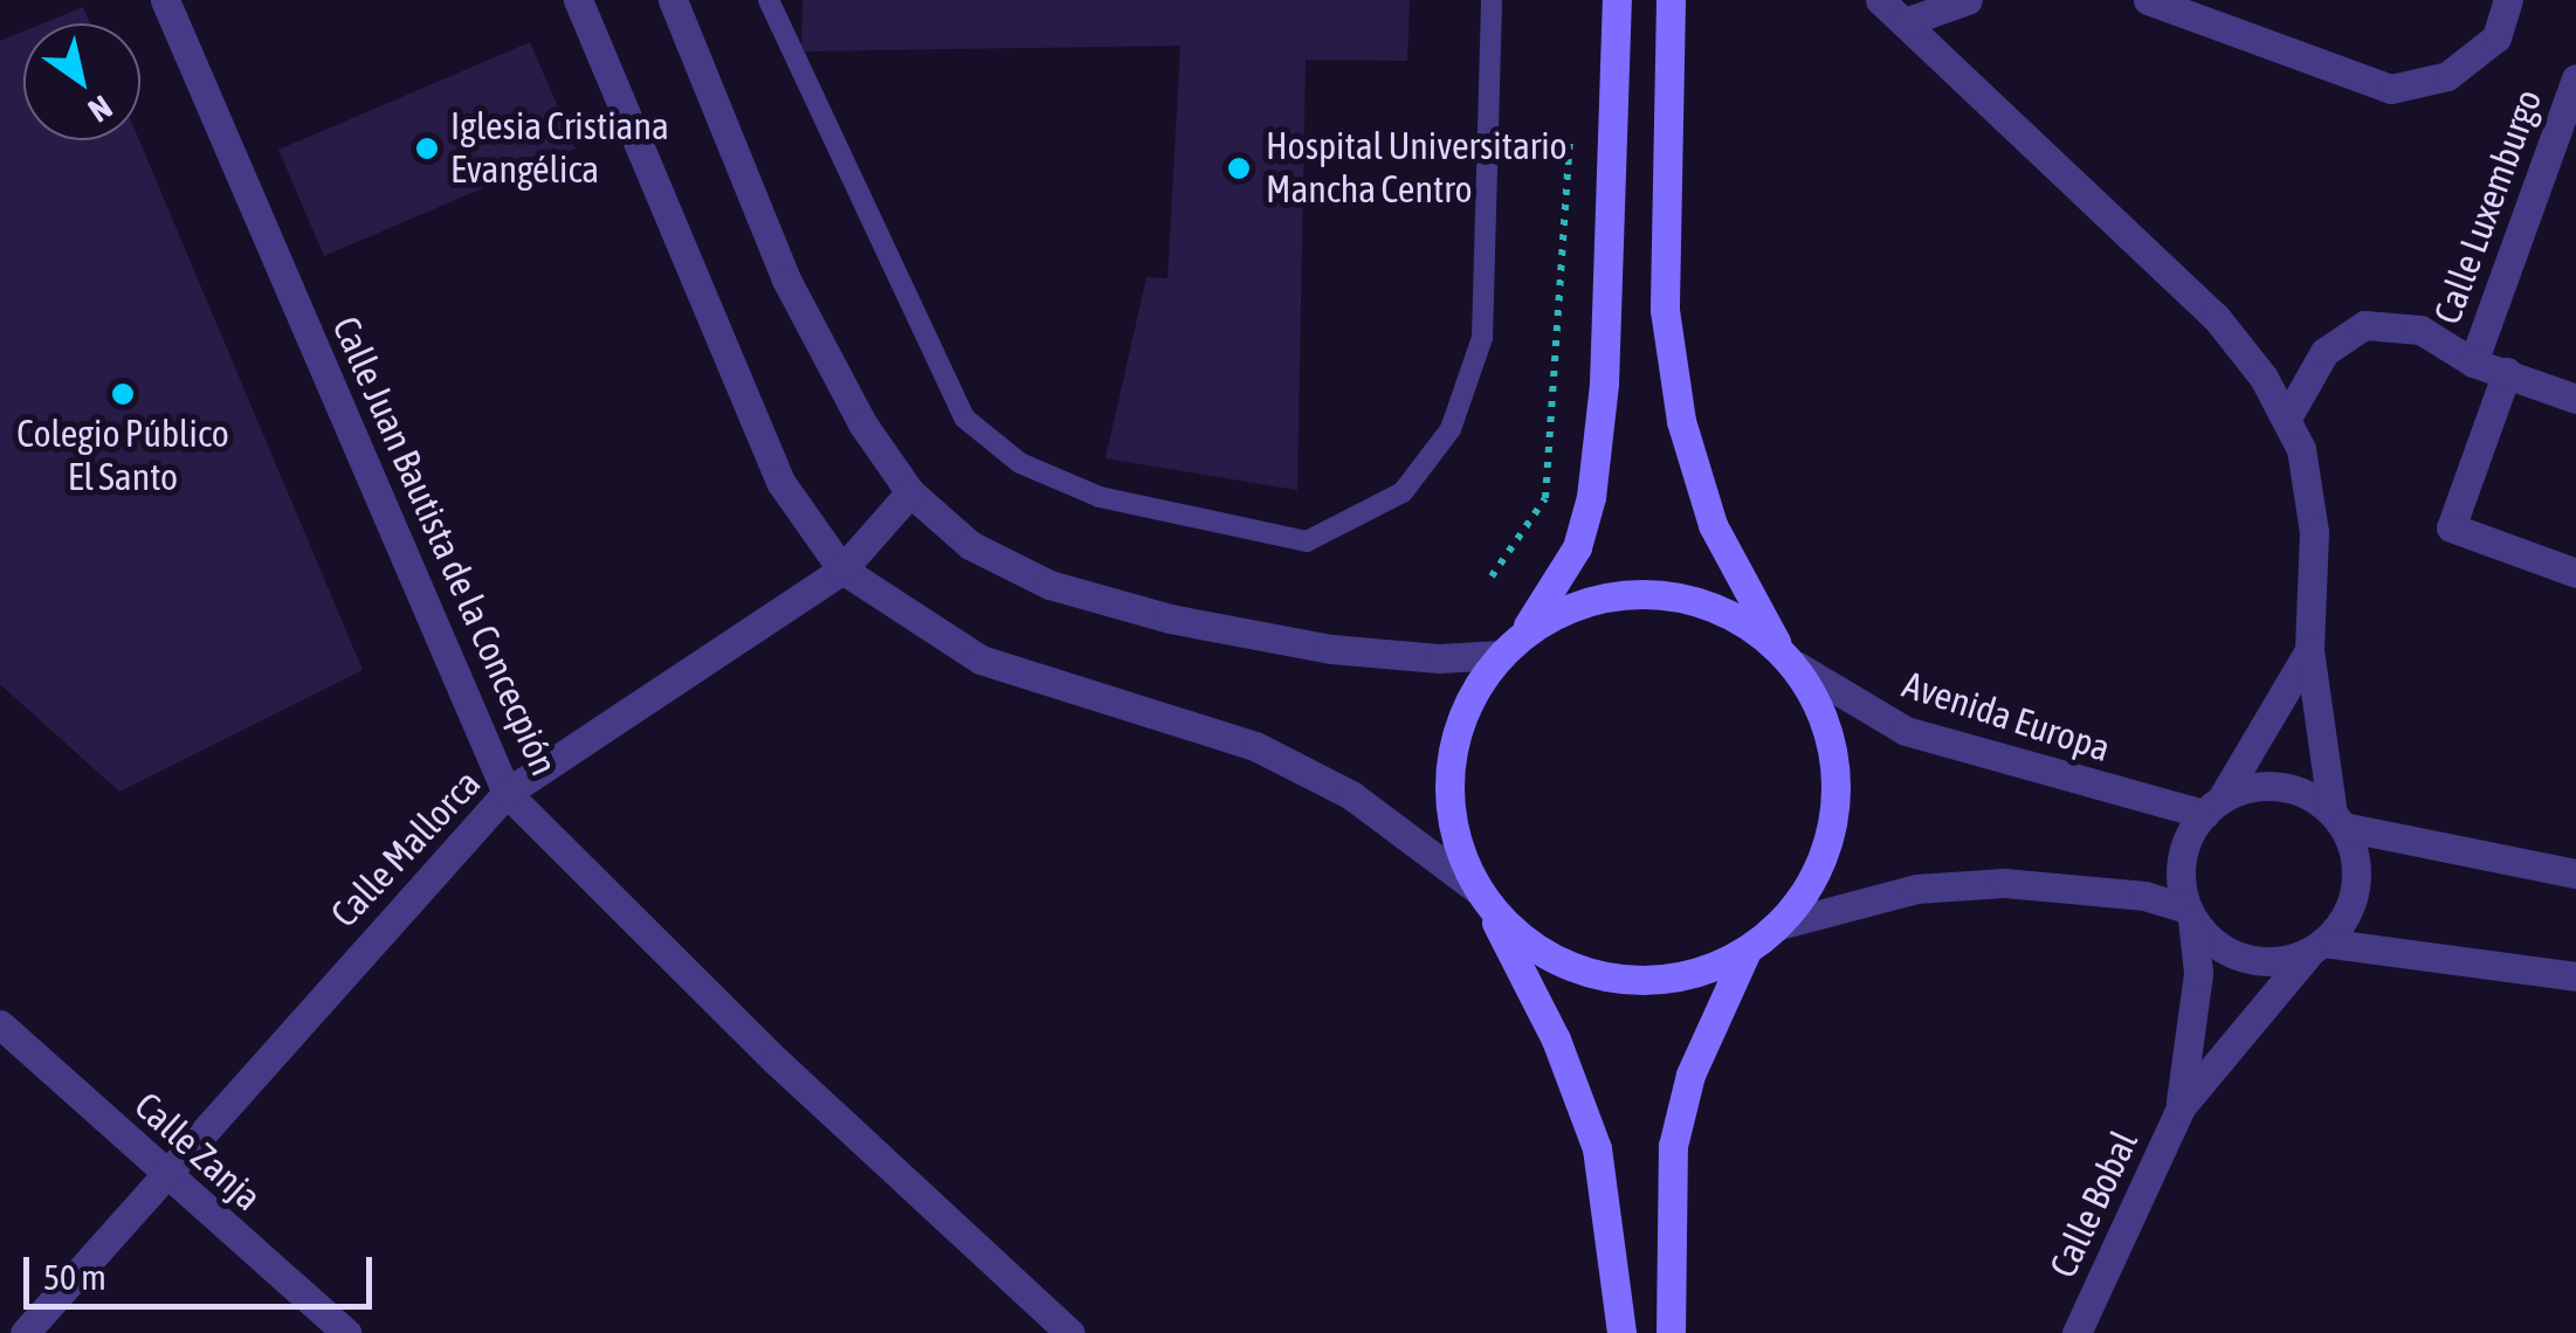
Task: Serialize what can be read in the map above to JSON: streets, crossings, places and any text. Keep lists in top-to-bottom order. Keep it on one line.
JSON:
{"streets":{"street":["Calle Luxemburgo","Calle Juan Bautista de la Concecpión","Avenida Europa","Calle Mallorca","Calle Zanja","Calle Bobal"]},"crossings":[["Calle Juan Bautista de la Concecpión","Calle Mallorca"],["Avenida Europa","Calle Bobal"],["Calle Mallorca","Calle Zanja"]],"places":["Iglesia Cristiana Evangélica","Hospital Universitario Mancha Centro","Colegio Público El Santo"],"scale_bar":"50 m","north":"bottom right"}
